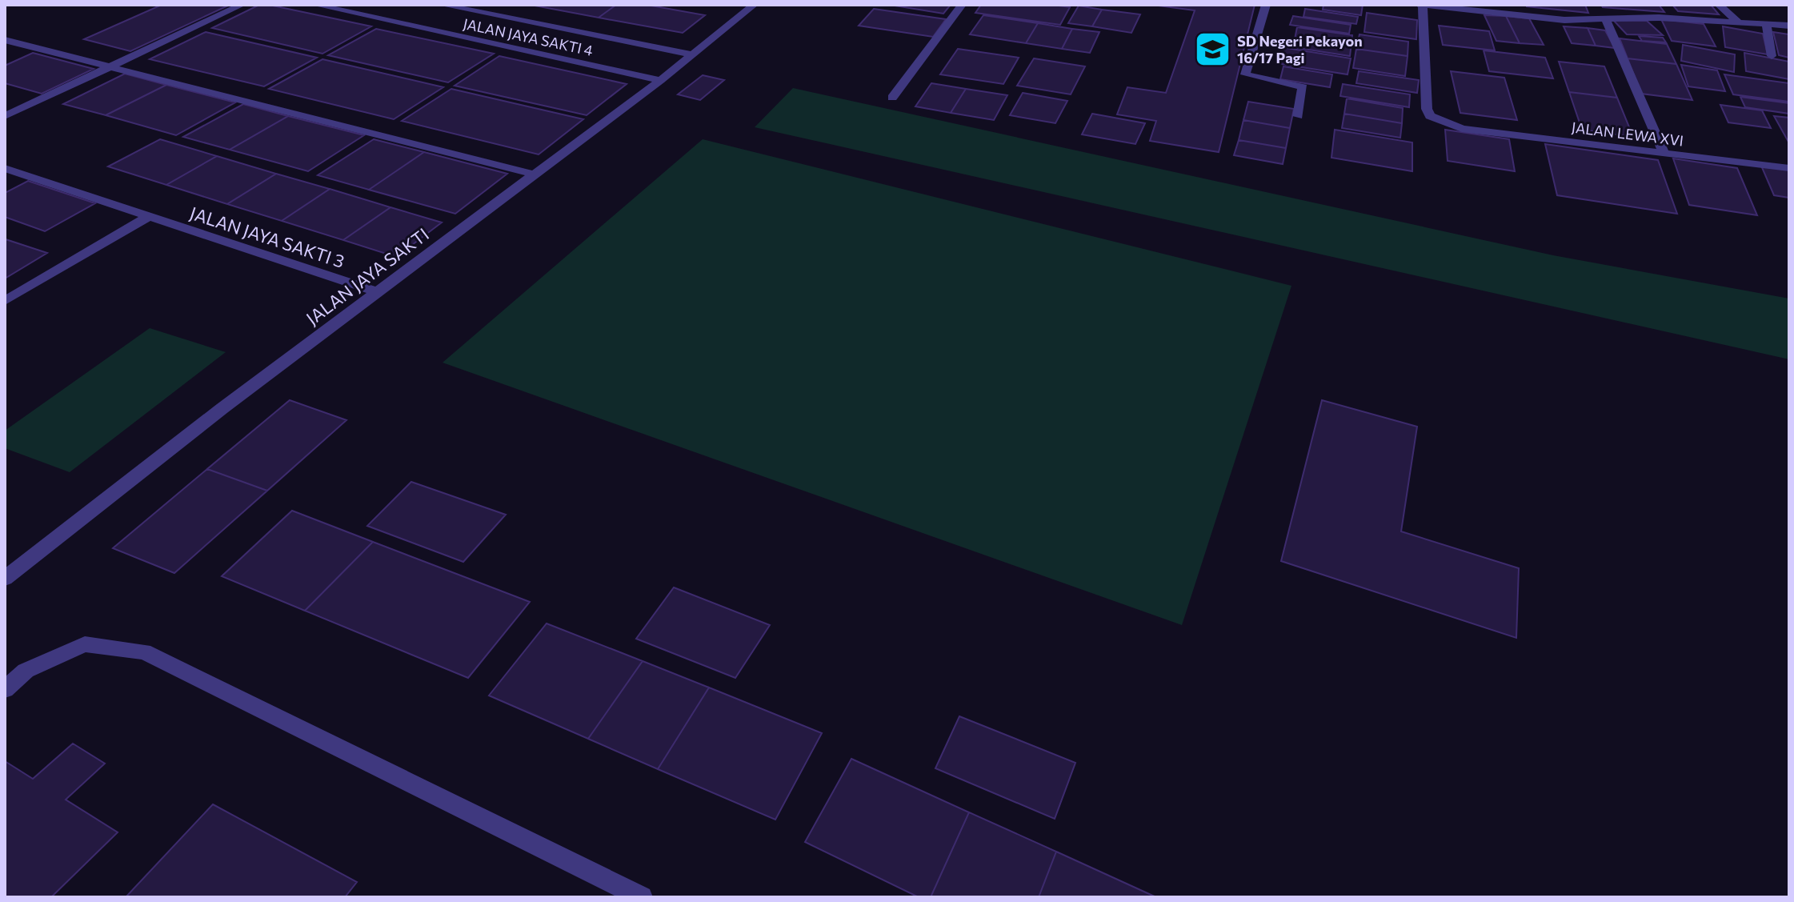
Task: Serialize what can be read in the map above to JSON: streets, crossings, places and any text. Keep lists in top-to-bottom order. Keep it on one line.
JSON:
{"streets":{"street":["JALAN JAYA SAKTI 4","JALAN LEWA XVI","JALAN JAYA SAKTI 3","JALAN JAYA SAKTI"]},"crossings":[["JALAN JAYA SAKTI 4","JALAN JAYA SAKTI"],["JALAN JAYA SAKTI 3","JALAN JAYA SAKTI"]],"places":{"school or university":["SD Negeri Pekayon 16/17 Pagi"]}}
